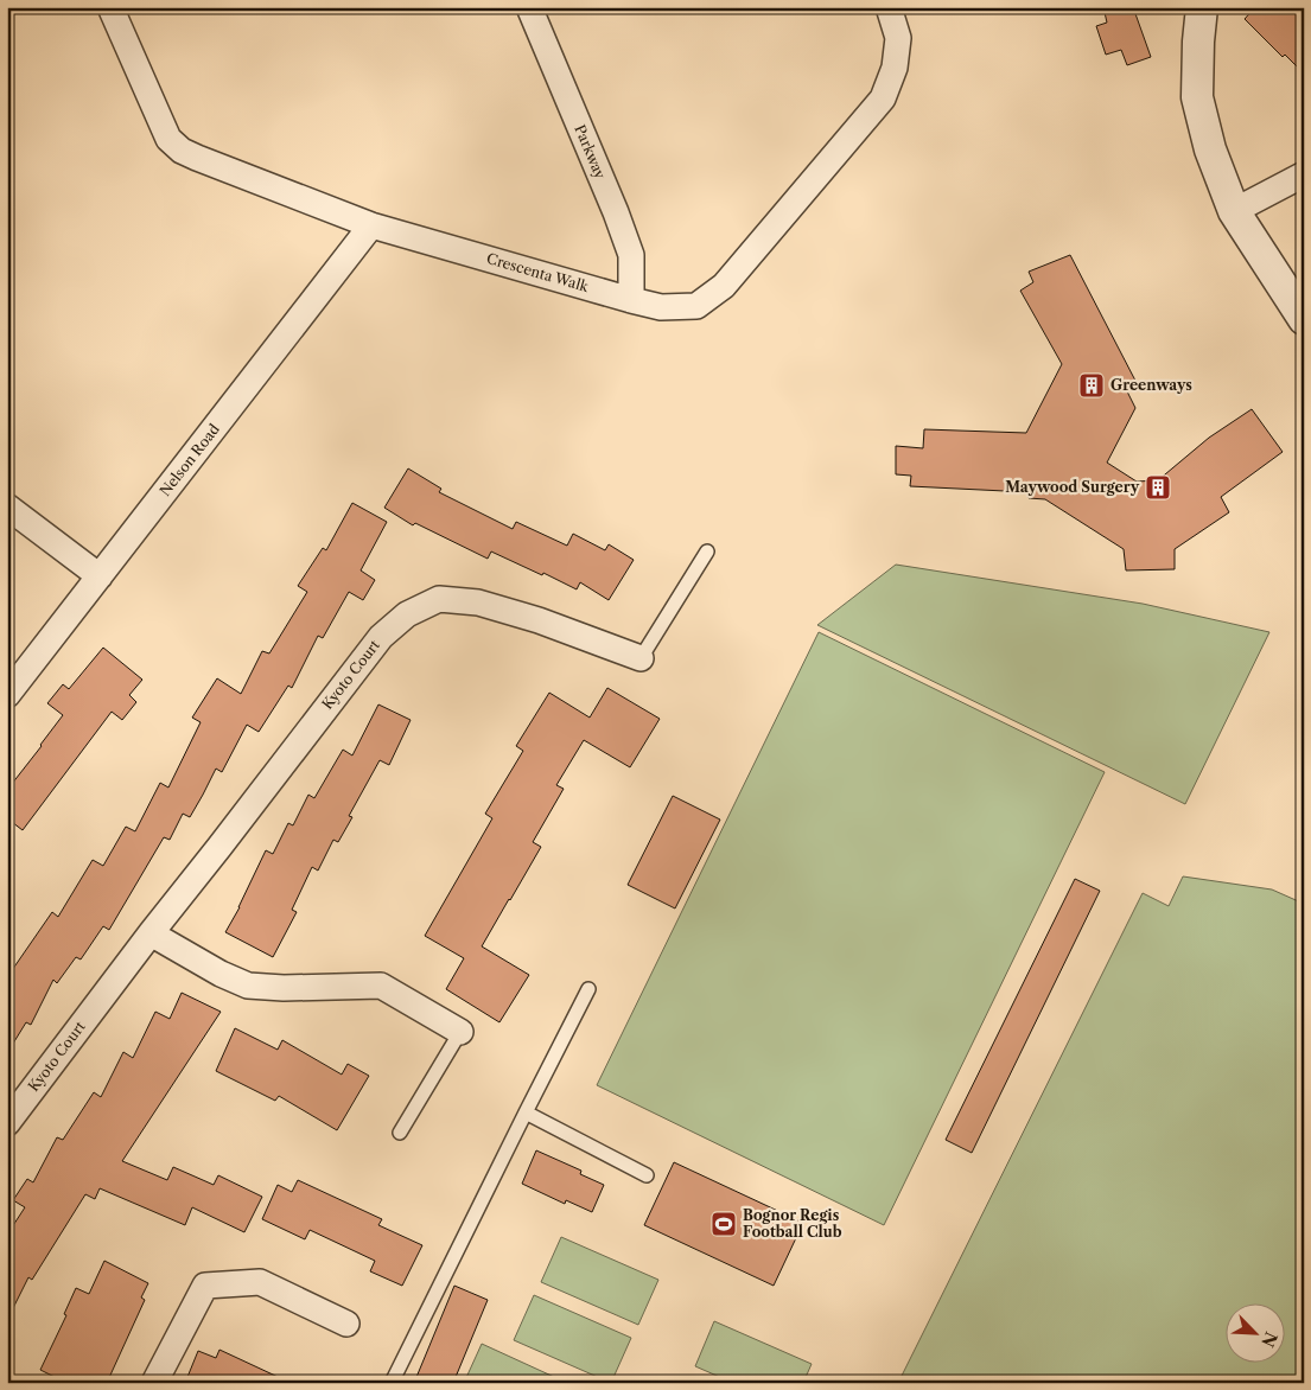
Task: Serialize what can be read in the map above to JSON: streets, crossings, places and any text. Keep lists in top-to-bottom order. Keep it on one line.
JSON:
{"streets":{"street":["Parkway","Crescenta Walk","Nelson Road","Kyoto Court"]},"crossings":[["Parkway","Crescenta Walk"],["Crescenta Walk","Nelson Road"]],"places":{"building":["Greenways","Maywood Surgery"],"sports":["Bognor Regis Football Club"]},"north":"bottom right"}
